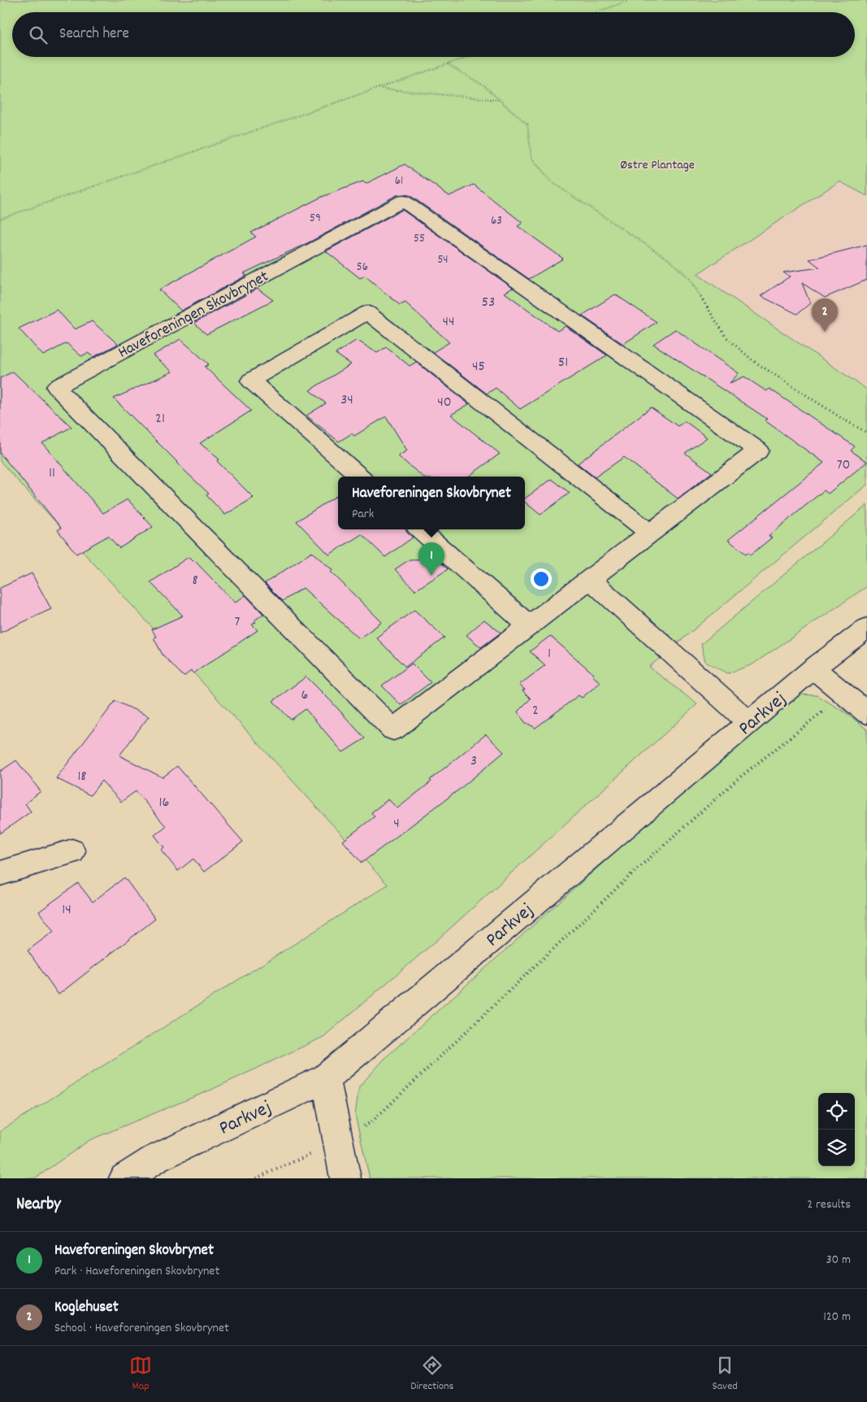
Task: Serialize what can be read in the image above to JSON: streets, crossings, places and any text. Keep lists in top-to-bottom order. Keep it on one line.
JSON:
{"streets":{"street":["Haveforeningen Skovbrynet","Parkvej"]},"parks":["Østre Plantage"],"house_numbers":["61","59","63","55","54","56","53","44","51","45","34","40","21","70","11","8","7","1","6","2","3","18","16","4","14"],"page":{"search":"Search here","pins":["2","1"],"popup":["Haveforeningen Skovbrynet","Park"],"heading":["Nearby","2 results"],"list":[{"mark":"1","name":"Haveforeningen Skovbrynet","note":"Park · Haveforeningen Skovbrynet","value":"30 m"},{"mark":"2","name":"Koglehuset","note":"School · Haveforeningen Skovbrynet","value":"120 m"}],"nav":["Map","Directions","Saved"]}}
